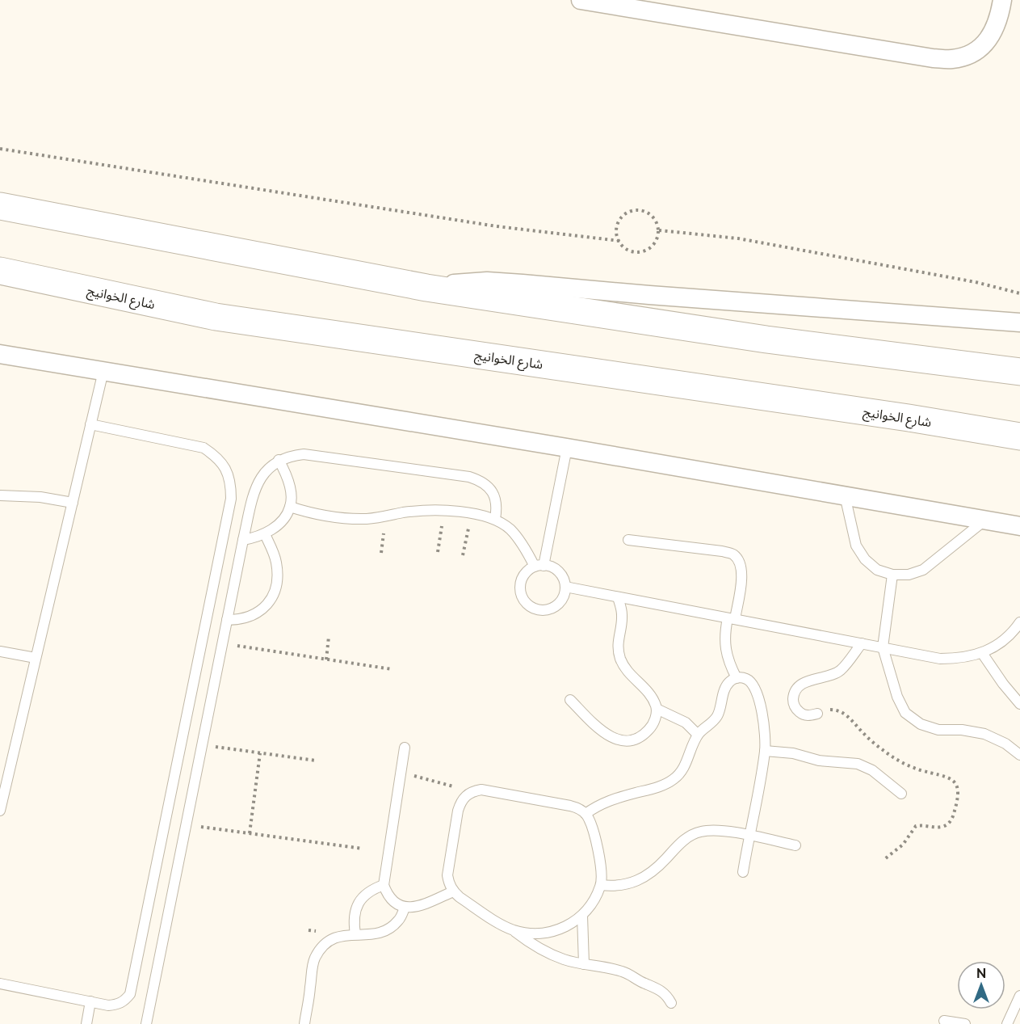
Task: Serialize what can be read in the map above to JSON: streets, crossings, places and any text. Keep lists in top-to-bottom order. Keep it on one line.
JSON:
{"streets":{"highway":["شارع الخوانيج"]},"north":"top"}
